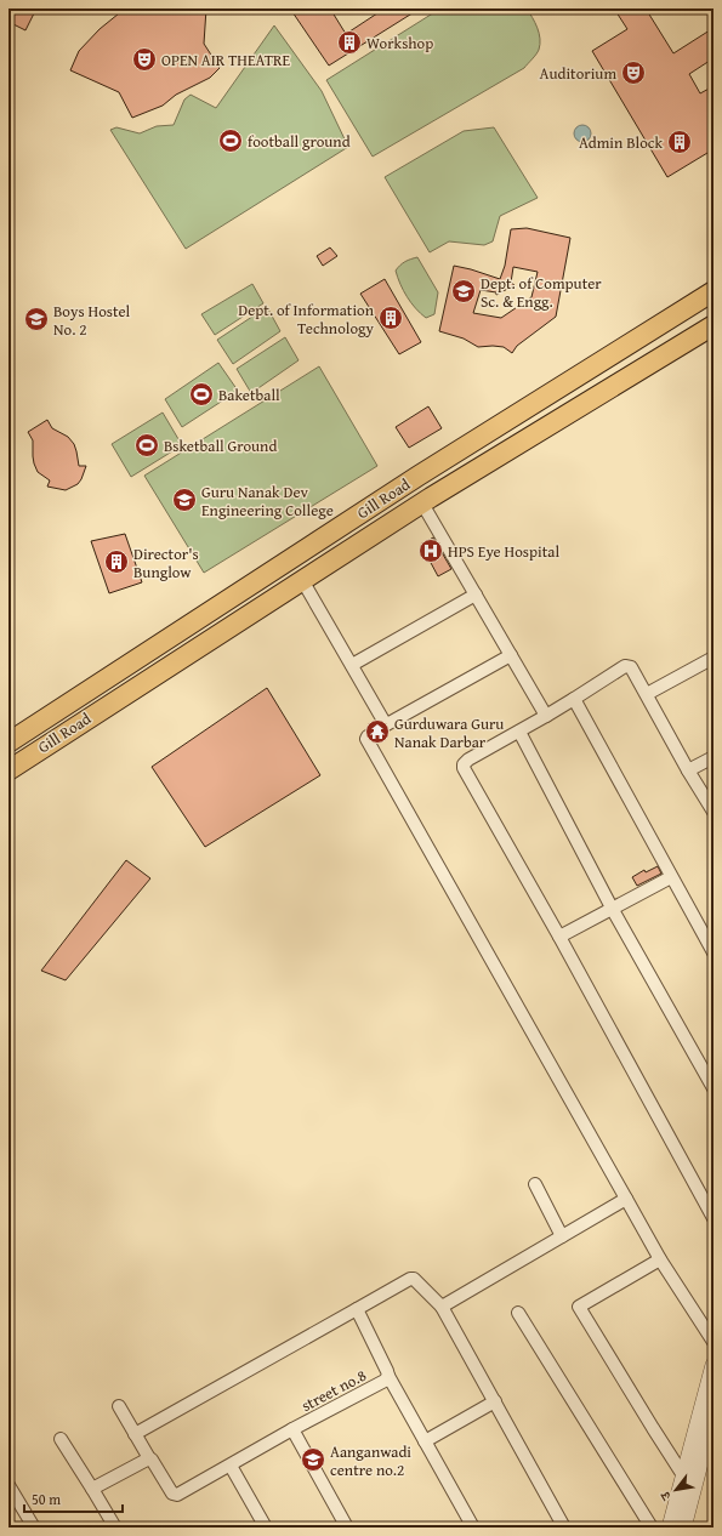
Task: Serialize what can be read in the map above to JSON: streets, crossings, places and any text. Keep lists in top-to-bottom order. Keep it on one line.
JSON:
{"streets":{"main road":["Gill Road"],"street":["street no.8"]},"places":{"building":["Workshop","Admin Block","Dept. of Information Technology","Director's Bunglow"],"theatre":["OPEN AIR THEATRE","Auditorium"],"sports":["football ground","Baketball","Bsketball Ground"],"school or university":["Dept. of Computer Sc. & Engg.","Boys Hostel No. 2","Guru Nanak Dev Engineering College","Aanganwadi centre no.2"],"hospital":["HPS Eye Hospital"],"temple":["Gurduwara Guru Nanak Darbar"]},"scale_bar":"50 m","north":"bottom left"}
